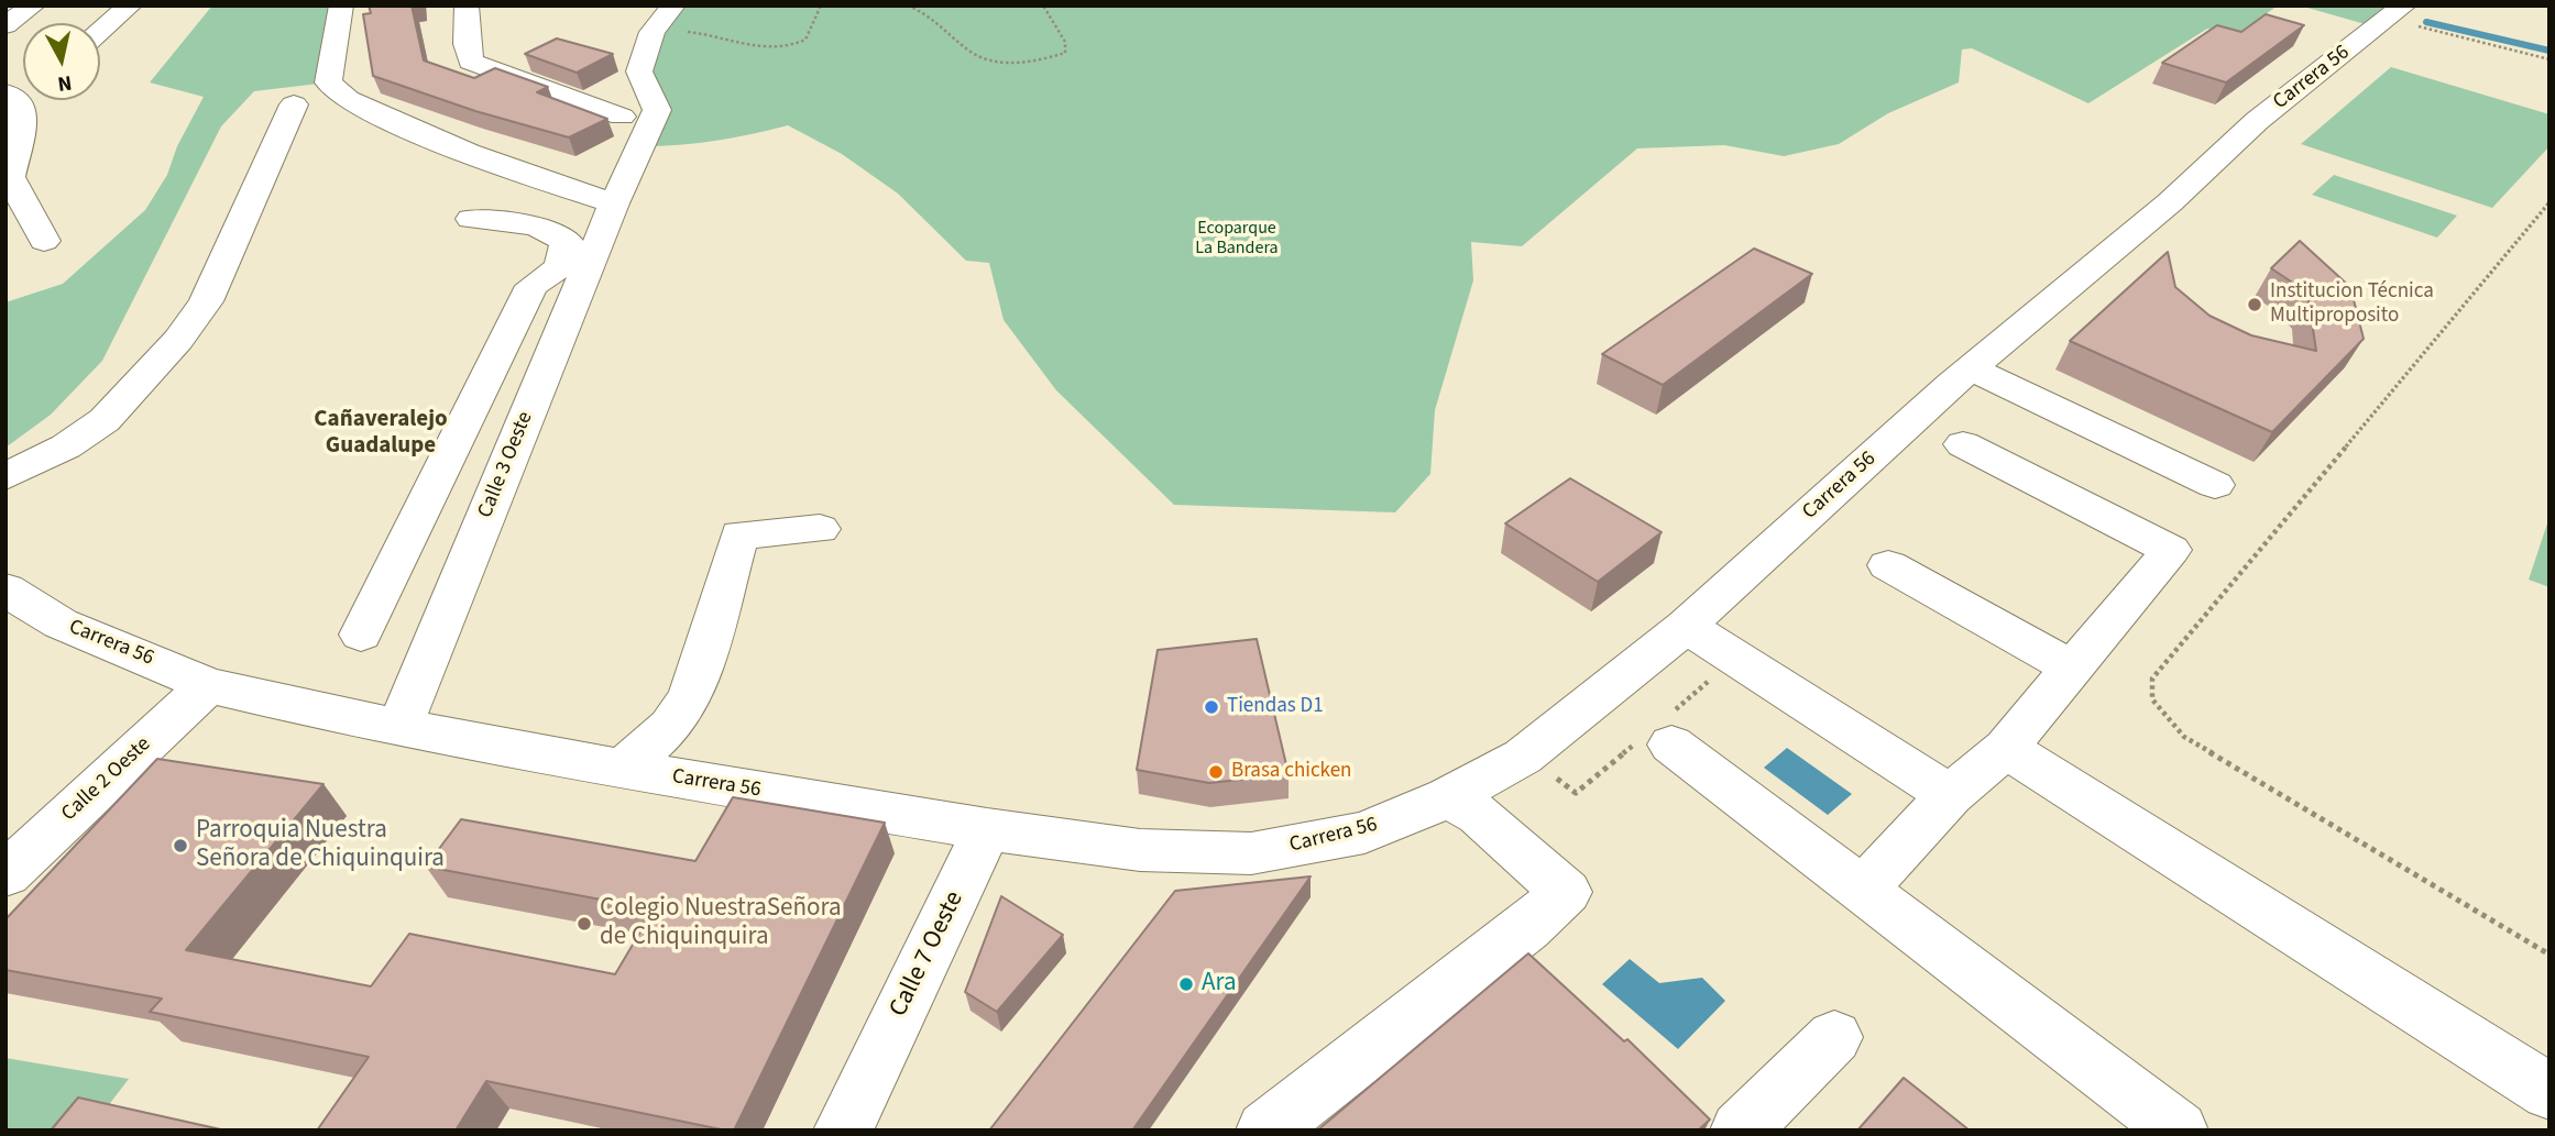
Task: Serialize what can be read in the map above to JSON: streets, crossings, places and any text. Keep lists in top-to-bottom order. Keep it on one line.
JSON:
{"streets":{"street":["Carrera 56","Calle 3 Oeste","Calle 2 Oeste","Calle 7 Oeste"]},"crossings":[["Carrera 56","Calle 3 Oeste"],["Carrera 56","Calle 2 Oeste"],["Carrera 56","Calle 7 Oeste"]],"districts":["Cañaveralejo Guadalupe"],"parks":["Ecoparque La Bandera"],"places":["Institucion Técnica Multiproposito","Tiendas D1","Brasa chicken","Parroquia Nuestra Señora de Chiquinquira","Colegio NuestraSeñora de Chiquinquira","Ara"],"north":"bottom"}
